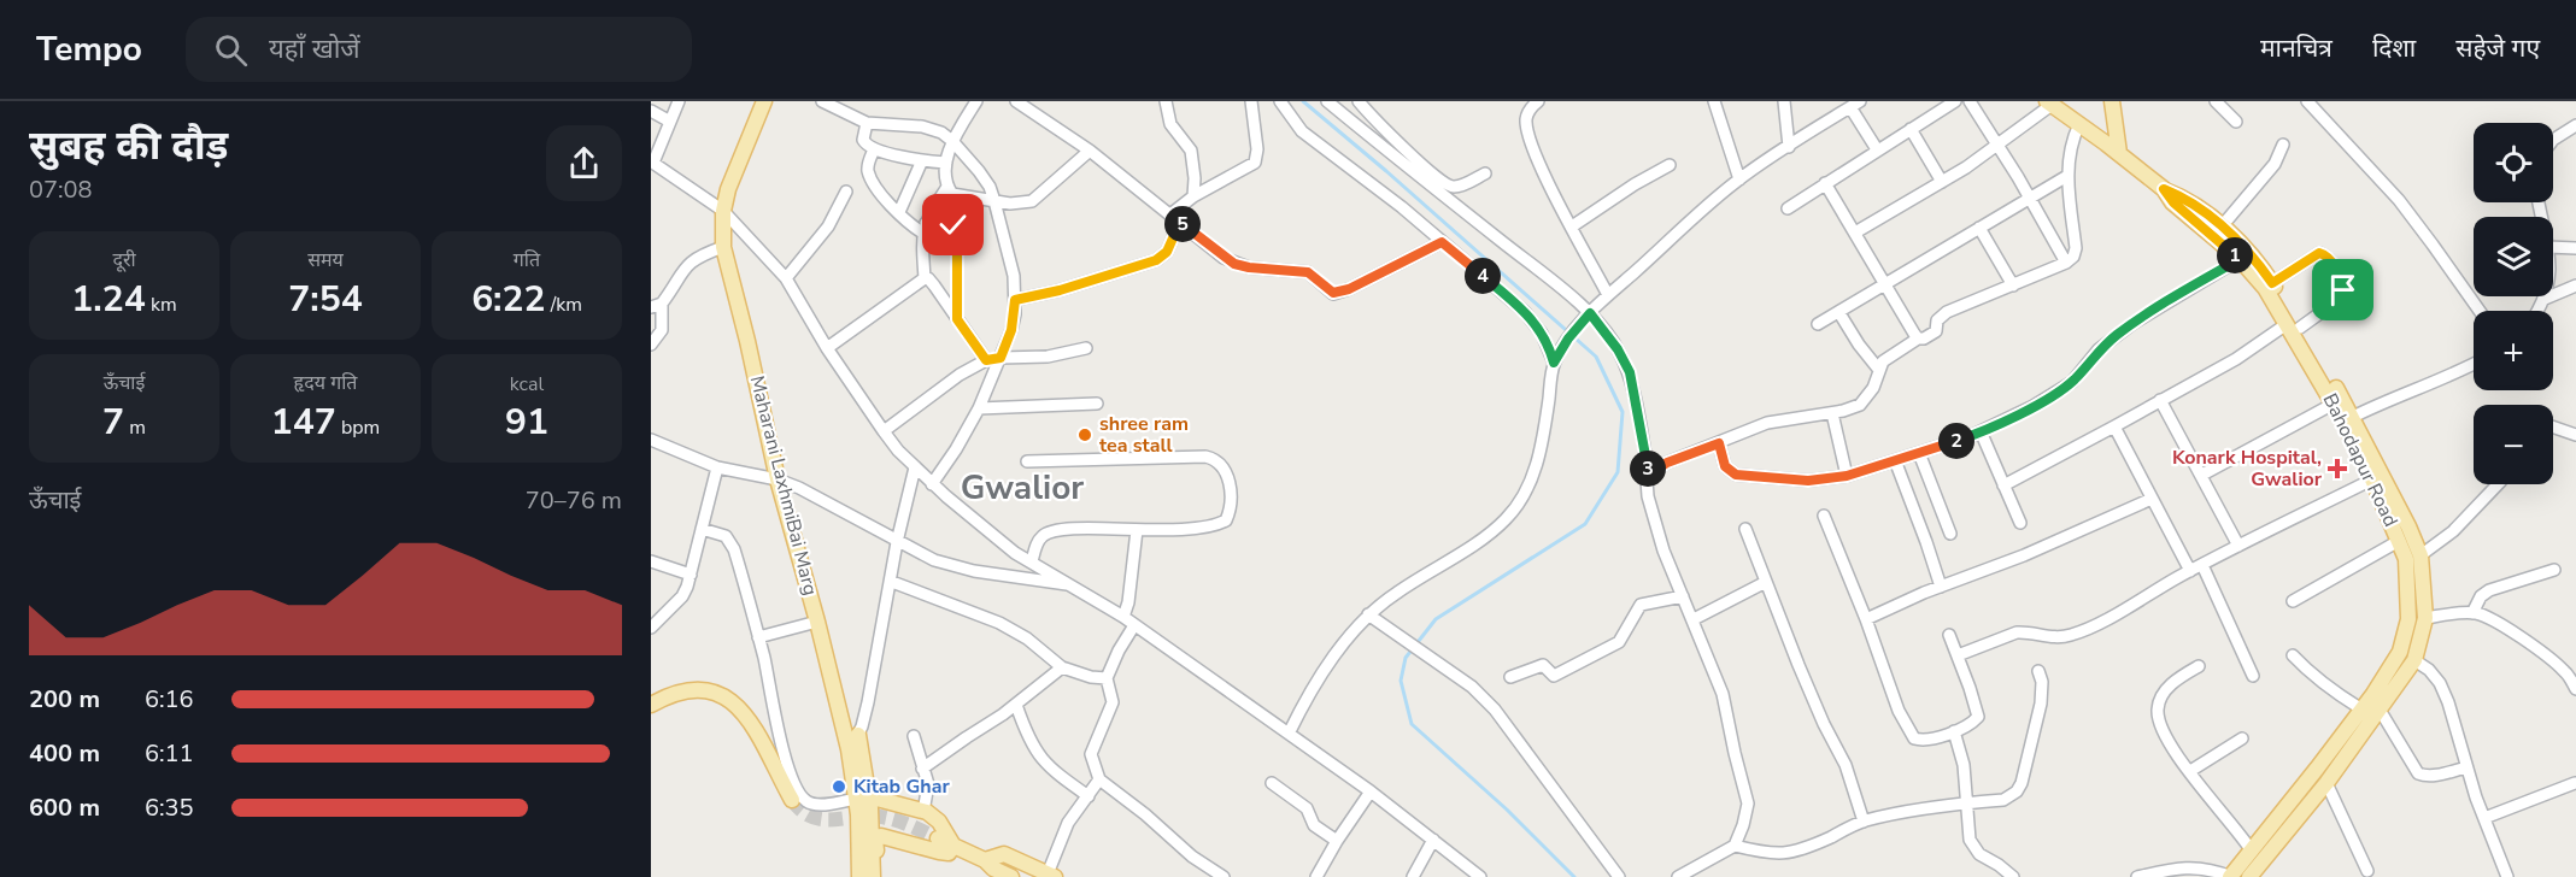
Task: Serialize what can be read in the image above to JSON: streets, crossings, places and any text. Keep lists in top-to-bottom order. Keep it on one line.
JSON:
{"streets":{"main road":["Bahodapur Road","Maharani LaxhmiBai Marg"]},"districts":["Gwalior"],"places":{"other":["shree ram tea stall","Kitab Ghar"],"health":["Konark Hospital, Gwalior"]},"page":{"header":"Tempo","search":"यहाँ खोजें","nav":["मानचित्र","दिशा","सहेजे गए"],"heading":["सुबह की दौड़","07:08"],"map_buttons":["+","−"],"pins":["5","1","4","2","3"],"stats":[["दूरी","1.24 km"],["समय","7:54"],["गति","6:22 /km"],["ऊँचाई","7 m"],["हृदय गति","147 bpm"],["kcal","91"]],"chart":["ऊँचाई","70–76 m"],"list":[{"name":"200 m","note":"6:16"},{"name":"400 m","note":"6:11"},{"name":"600 m","note":"6:35"}]}}
